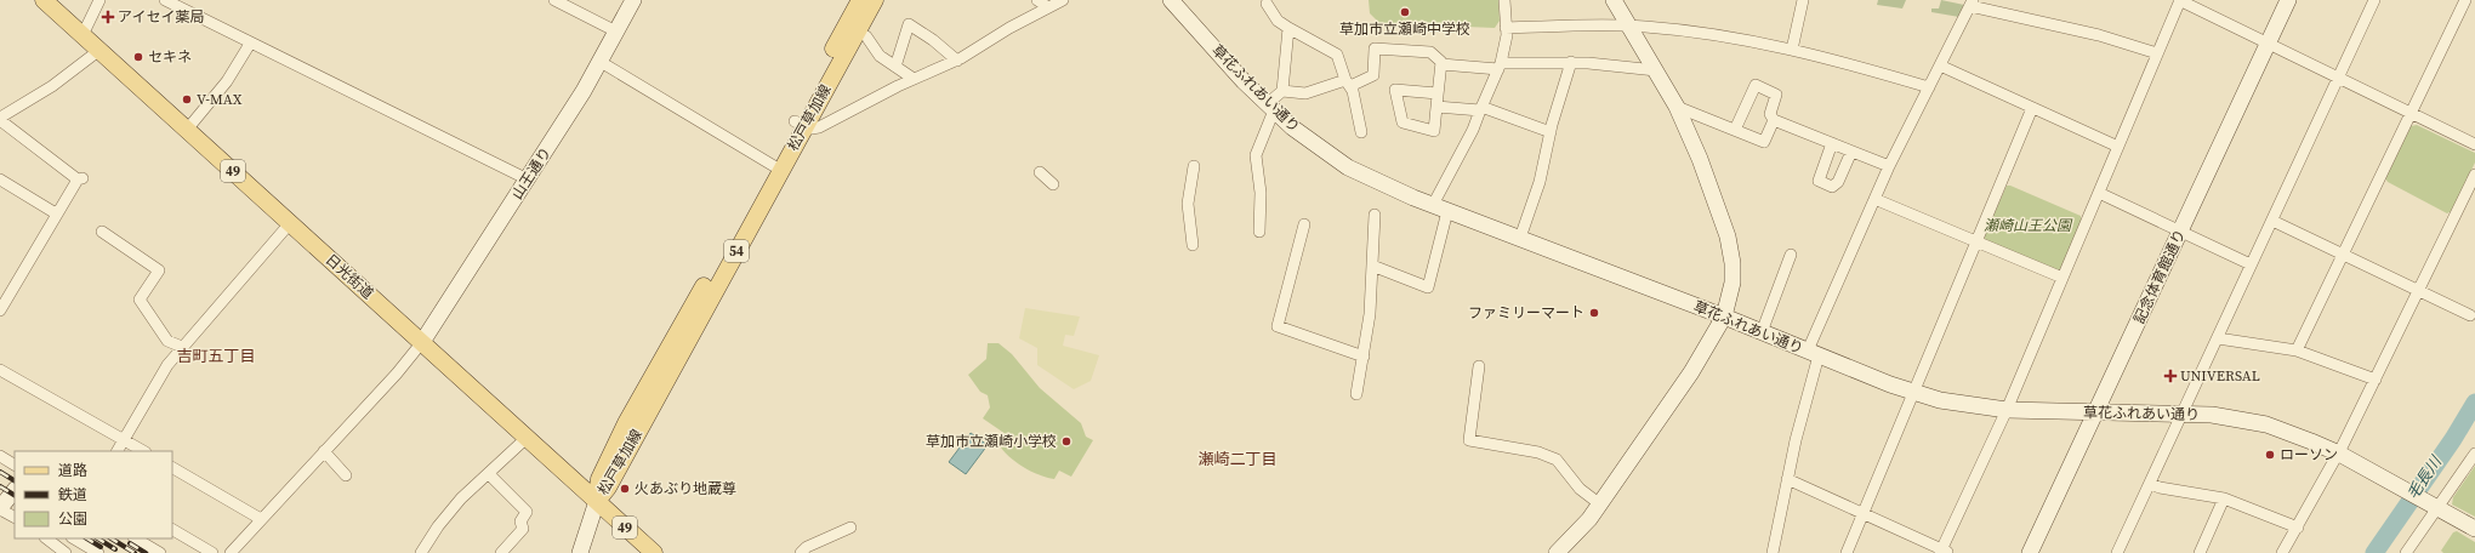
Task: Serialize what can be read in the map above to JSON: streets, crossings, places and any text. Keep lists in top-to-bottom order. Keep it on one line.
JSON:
{"streets":{"main road":["松戸草加線","49","54","日光街道"],"street":["草花ふれあい通り","山王通り","記念体育館通り"]},"crossings":[["草花ふれあい通り","記念体育館通り"],["松戸草加線","日光街道"],["山王通り","日光街道"]],"districts":["吉町五丁目","瀬崎二丁目"],"water":["毛長川"],"parks":["瀬崎山王公園"],"places":{"other":["草加市立瀬崎中学校","セキネ","V-MAX","ファミリーマート","草加市立瀬崎小学校","ローソン","火あぶり地蔵尊"],"health":["アイセイ薬局","UNIVERSAL"]},"legend":["道路","鉄道","公園"]}
